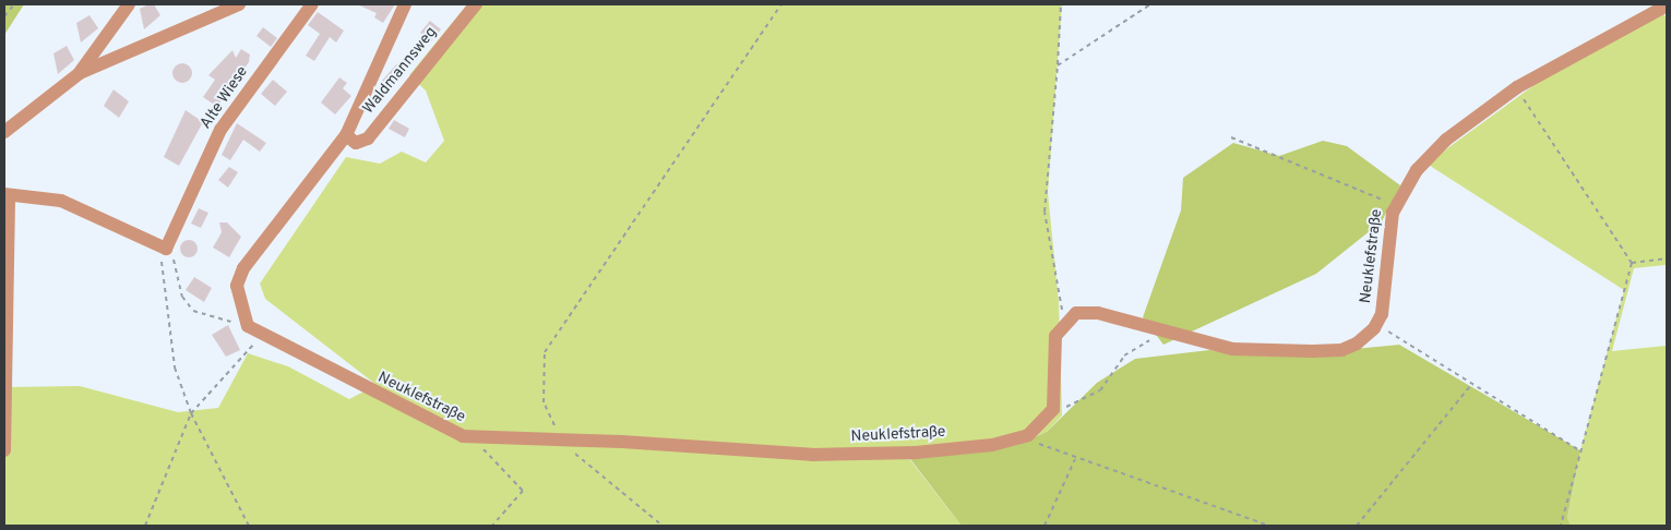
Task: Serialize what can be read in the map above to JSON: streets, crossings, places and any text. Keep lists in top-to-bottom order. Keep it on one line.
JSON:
{"streets":{"street":["Waldmannsweg","Alte Wiese","Neuklefstraße"]}}
